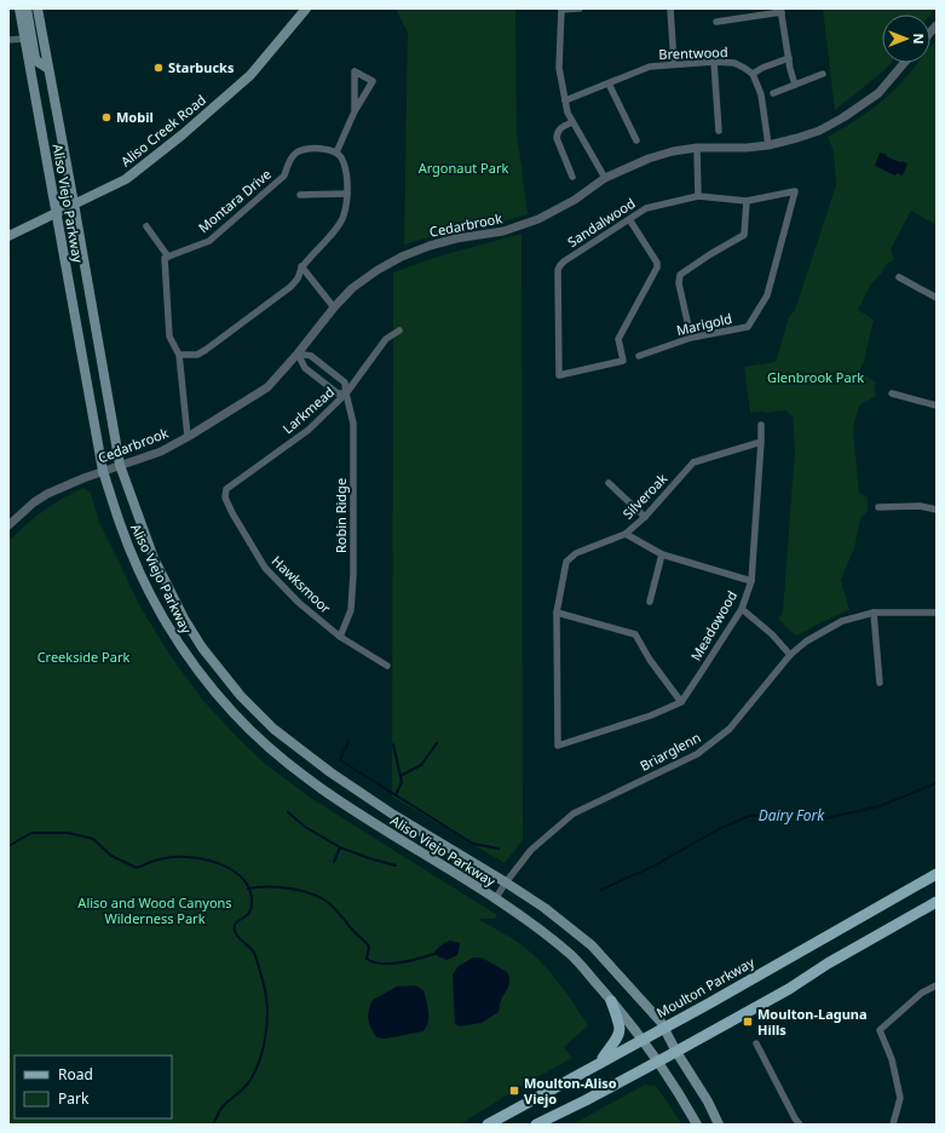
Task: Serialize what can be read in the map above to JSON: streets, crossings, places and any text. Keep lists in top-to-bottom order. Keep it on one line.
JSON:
{"streets":{"main road":["Aliso Creek Road","Aliso Viejo Parkway","Moulton Parkway"],"street":["Brentwood","Montara Drive","Sandalwood","Cedarbrook","Marigold","Larkmead","Silveroak","Robin Ridge","Hawksmoor","Meadowood","Briarglenn"]},"crossings":[["Aliso Creek Road","Aliso Viejo Parkway"],["Aliso Viejo Parkway","Cedarbrook"],["Aliso Viejo Parkway","Briarglenn"],["Aliso Viejo Parkway","Moulton Parkway"],["Sandalwood","Marigold"],["Cedarbrook","Robin Ridge"],["Larkmead","Robin Ridge"],["Larkmead","Hawksmoor"],["Silveroak","Meadowood"],["Robin Ridge","Hawksmoor"]],"water":["Dairy Fork"],"parks":["Argonaut Park","Glenbrook Park","Creekside Park","Aliso and Wood Canyons Wilderness Park"],"places":{"other":["Starbucks","Mobil"],"transit":["Moulton-Laguna Hills","Moulton-Aliso Viejo"]},"legend":["Road","Park"],"north":"right"}
